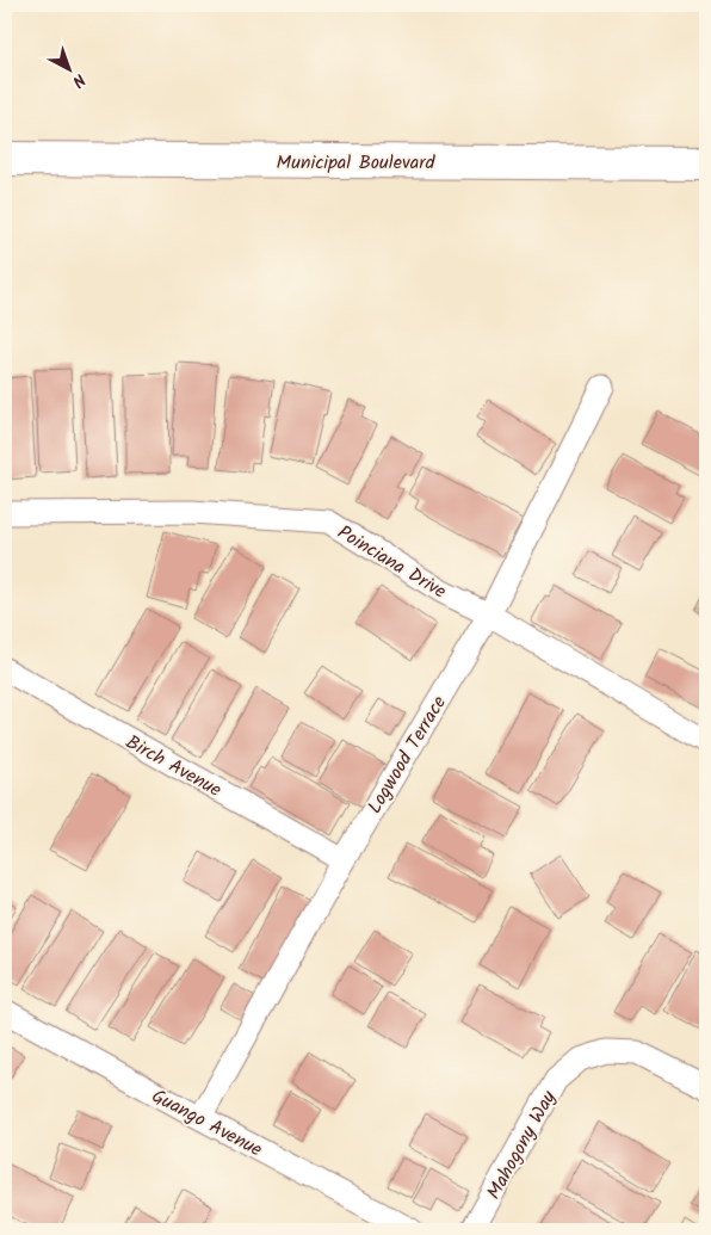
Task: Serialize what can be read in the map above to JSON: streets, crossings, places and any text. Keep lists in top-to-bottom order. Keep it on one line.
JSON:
{"streets":{"main road":["Municipal Boulevard"],"street":["Poinciana Drive","Logwood Terrace","Birch Avenue","Guango Avenue","Mahogony Way"]},"crossings":[["Poinciana Drive","Logwood Terrace"],["Logwood Terrace","Birch Avenue"],["Logwood Terrace","Guango Avenue"]],"north":"bottom right"}
